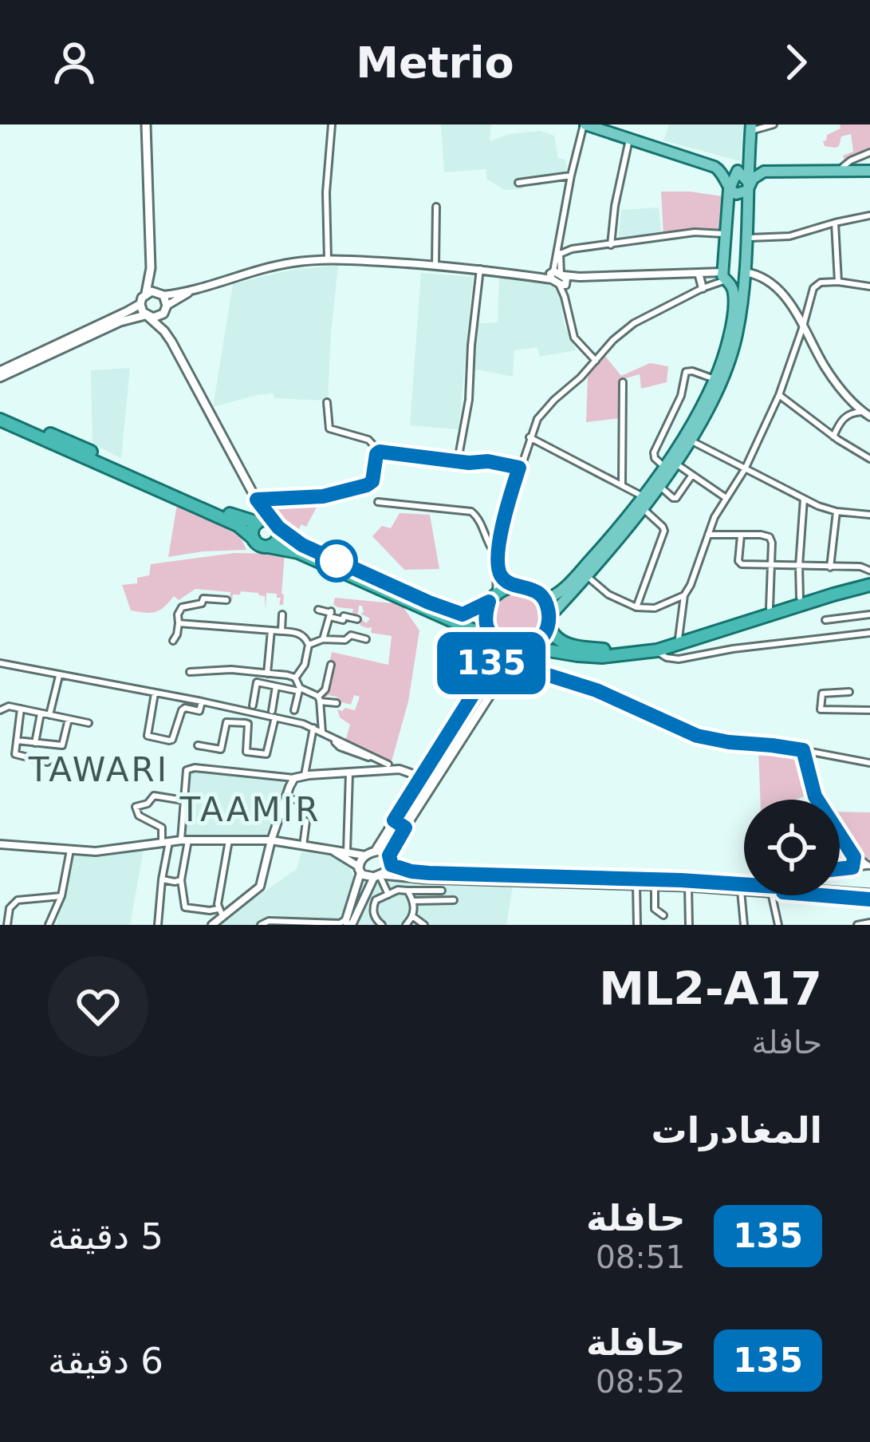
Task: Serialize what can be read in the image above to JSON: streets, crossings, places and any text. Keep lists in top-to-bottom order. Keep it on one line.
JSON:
{"districts":["TAWARI","TAAMIR"],"lines":["bus line 135"],"page":{"header":"Metrio","on_map":"135","heading":[["ML2-A17","حافلة"],"المغادرات"],"list":[{"mark":"135","name":"حافلة","note":"08:51","value":"5 دقيقة"},{"mark":"135","name":"حافلة","note":"08:52","value":"6 دقيقة"}]}}
